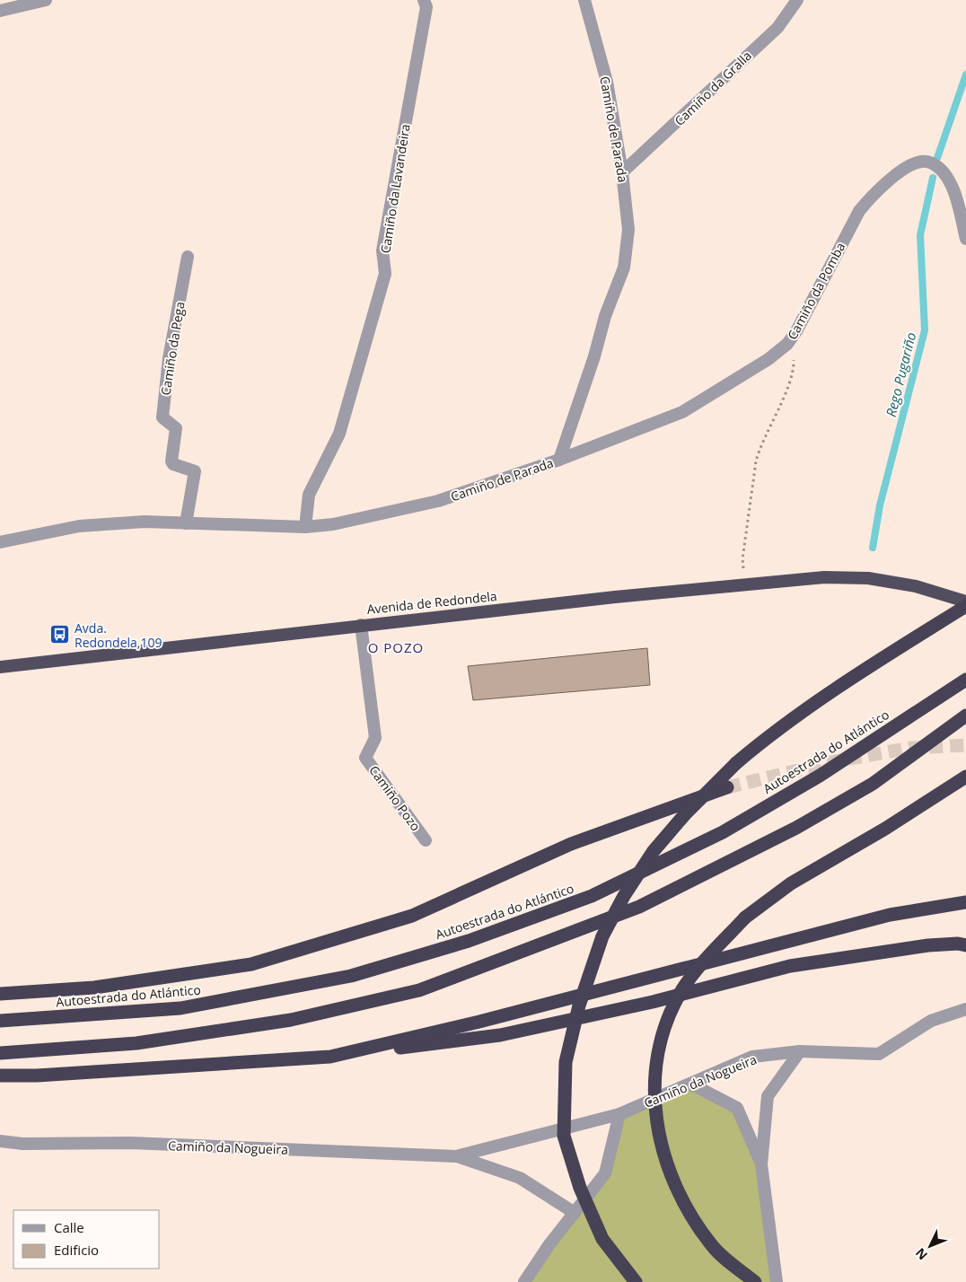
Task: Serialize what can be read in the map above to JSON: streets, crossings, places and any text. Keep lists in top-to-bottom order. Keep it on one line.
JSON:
{"streets":{"highway":["Avenida de Redondela","Autoestrada do Atlántico"],"street":["Camiño da Gralla","Camiño de Parada","Camiño da Lavandeira","Camiño da Pomba","Camiño da Pega","Camiño Pozo","Camiño da Nogueira"]},"crossings":[["Camiño da Gralla","Camiño de Parada"],["Camiño de Parada","Camiño da Lavandeira"],["Camiño de Parada","Camiño da Pomba"],["Camiño de Parada","Camiño da Pega"],["Avenida de Redondela","Camiño Pozo"]],"districts":["O POZO"],"water":["Rego Pugariño"],"places":{"bus stop":["Avda. Redondela,109"]},"legend":["Calle","Edificio"],"north":"bottom left"}
